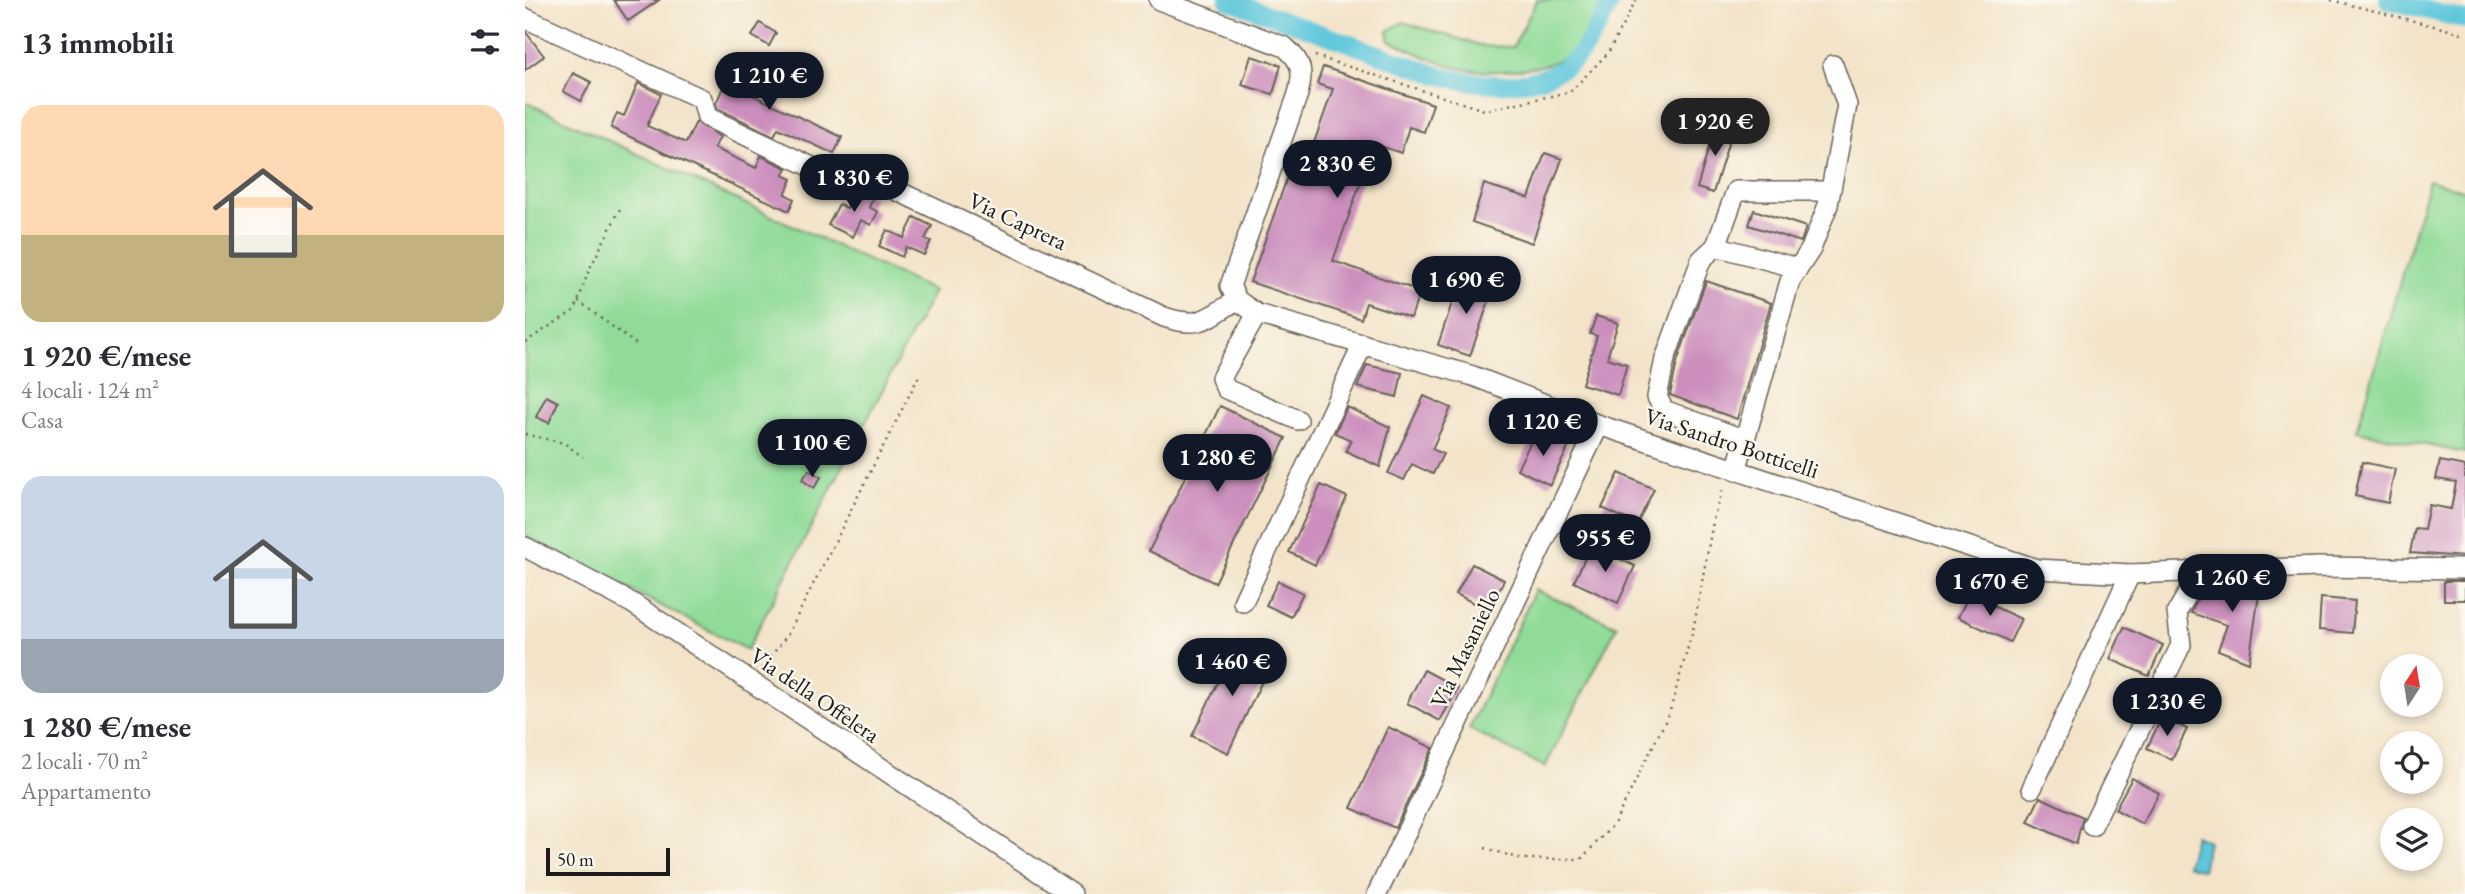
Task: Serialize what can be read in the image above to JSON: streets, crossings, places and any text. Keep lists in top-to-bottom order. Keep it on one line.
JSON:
{"streets":{"street":["Via Caprera","Via Sandro Botticelli","Via Masaniello","Via della Offelera"]},"crossings":[["Via Caprera","Via Sandro Botticelli"],["Via Sandro Botticelli","Via Masaniello"]],"scale_bar":"50 m","north":"top","page":{"heading":"13 immobili","price":["1 210 €","1 920 €","2 830 €","1 830 €","1 690 €","1 120 €","1 100 €","1 280 €","955 €","1 260 €","1 670 €","1 460 €","1 230 €"],"list":[{"name":"1 920 €/mese","note":"4 locali · 124 m² · Casa"},{"name":"1 280 €/mese","note":"2 locali · 70 m² · Appartamento"}],"scale":"50 m"}}
